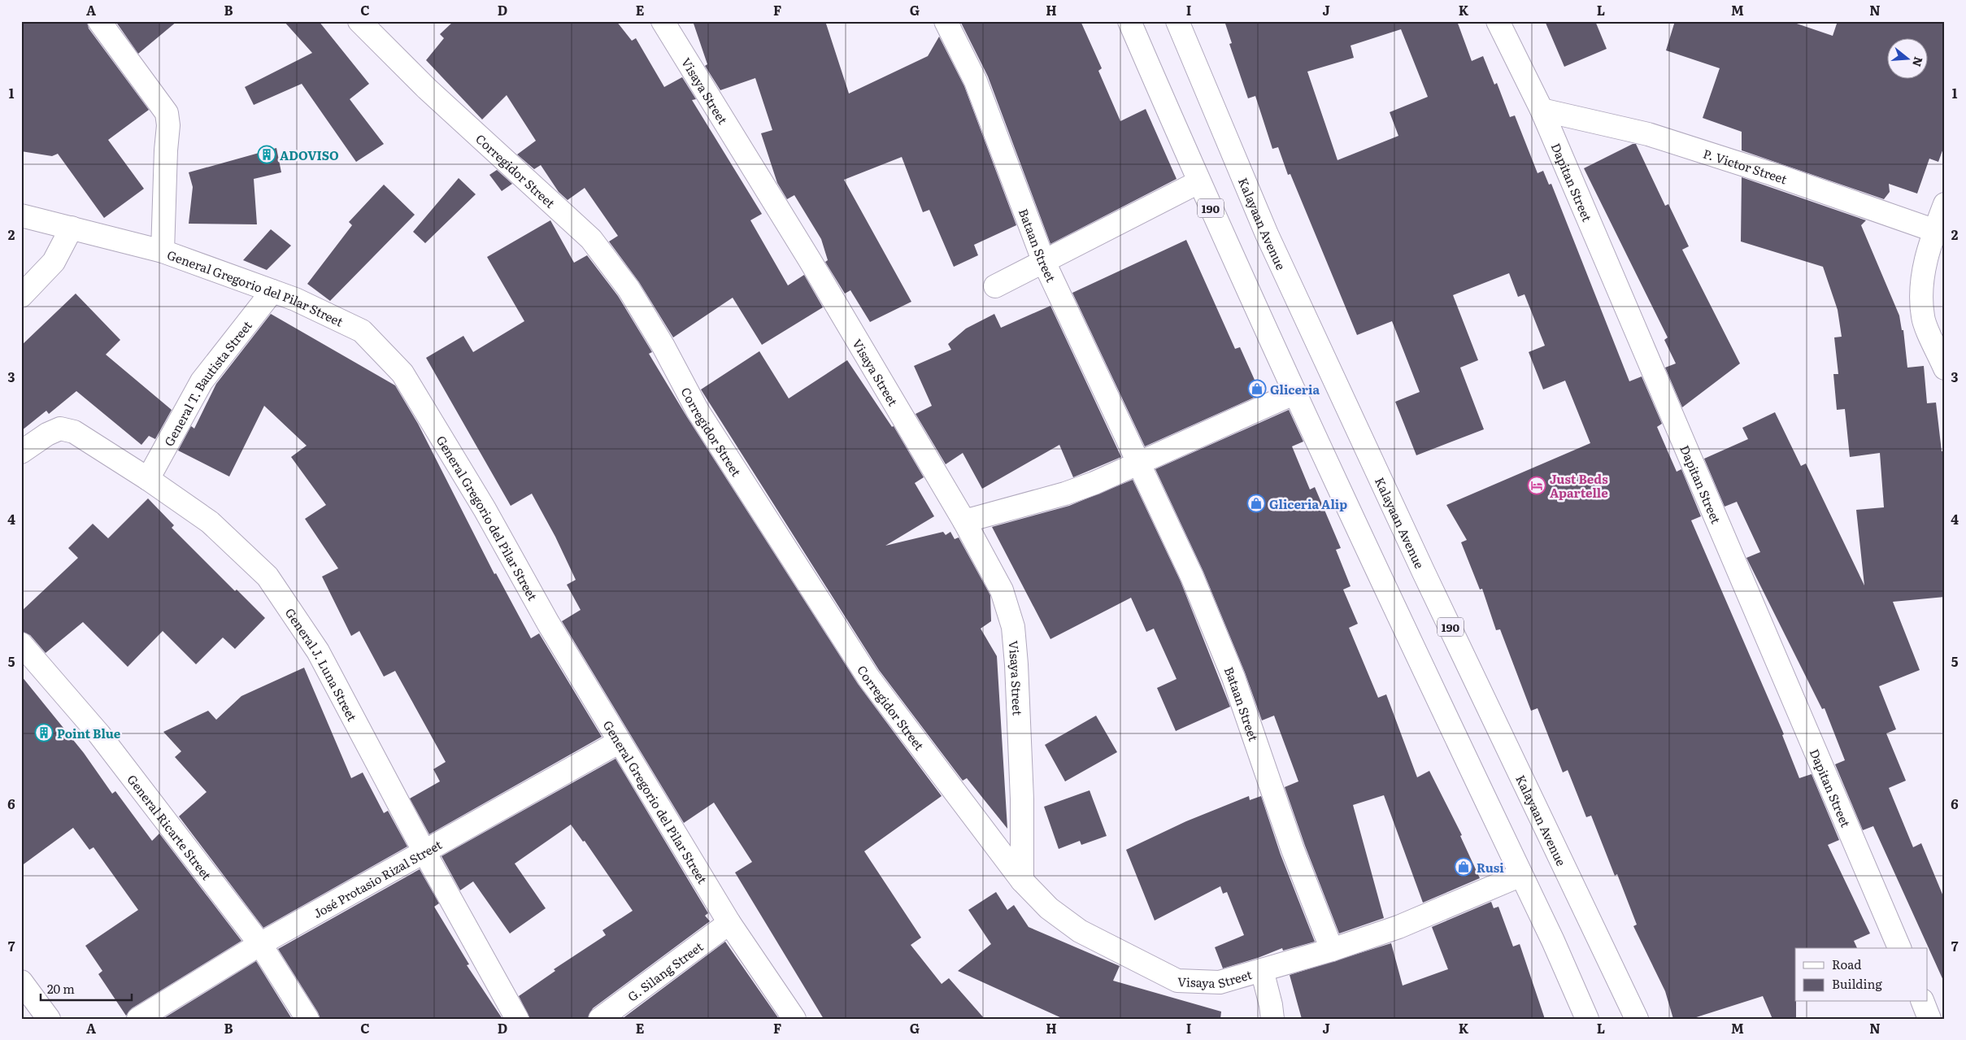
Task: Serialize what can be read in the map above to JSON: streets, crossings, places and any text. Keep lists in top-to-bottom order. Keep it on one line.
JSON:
{"streets":{"street":["Visaya Street","P. Victor Street","Corregidor Street","Dapitan Street","190","Kalayaan Avenue","Bataan Street","General Gregorio del Pilar Street","General T. Bautista Street","General J. Luna Street","General Ricarte Street","José Protasio Rizal Street","G. Silang Street"]},"crossings":[["Visaya Street","Corregidor Street"],["Visaya Street","190"],["Visaya Street","Bataan Street"],["P. Victor Street","Dapitan Street"],["General Gregorio del Pilar Street","General T. Bautista Street"],["General Gregorio del Pilar Street","José Protasio Rizal Street"],["General Gregorio del Pilar Street","G. Silang Street"],["General T. Bautista Street","General J. Luna Street"],["General J. Luna Street","José Protasio Rizal Street"],["General Ricarte Street","José Protasio Rizal Street"]],"places":{"building":["ADOVISO","Point Blue"],"shop":["Gliceria","Gliceria Alip","Rusi"],"hotel":["Just Beds Apartelle"]},"legend":["Road","Building"],"scale_bar":"20 m","north":"right","grid":{"columns":["A","B","C","D","E","F","G","H","I","J","K","L","M","N"],"rows":["1","2","3","4","5","6","7"]}}
